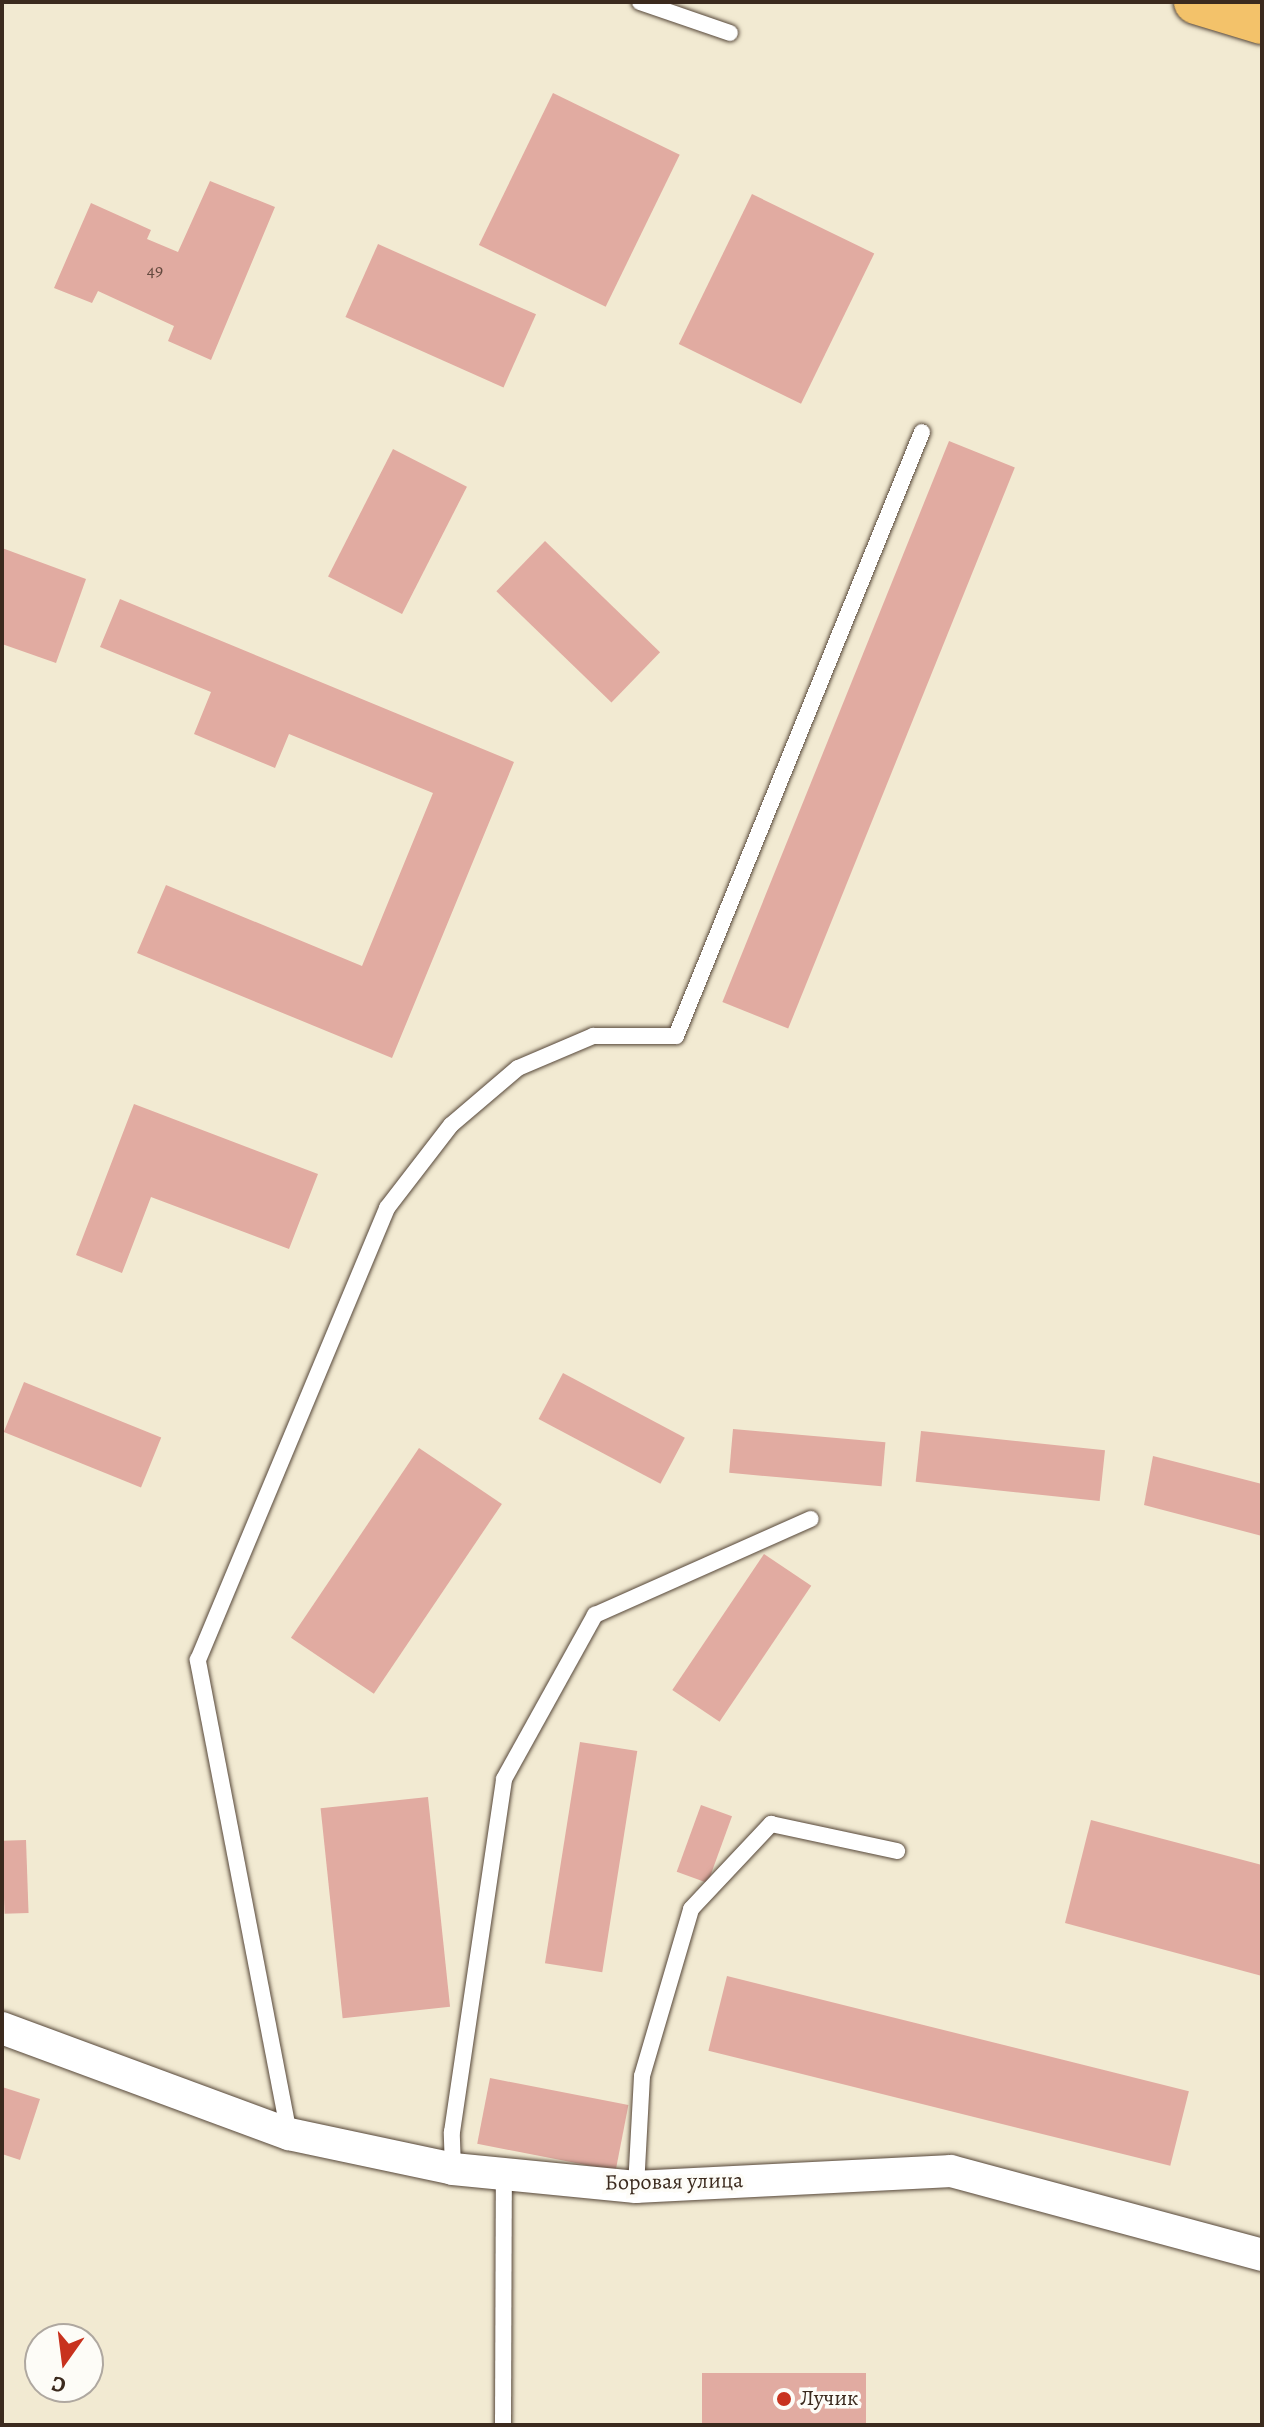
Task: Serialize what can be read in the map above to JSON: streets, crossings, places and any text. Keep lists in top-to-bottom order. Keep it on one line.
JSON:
{"streets":{"street":["Боровая улица"]},"places":["Лучик"],"house_numbers":["49"],"north":"bottom"}
